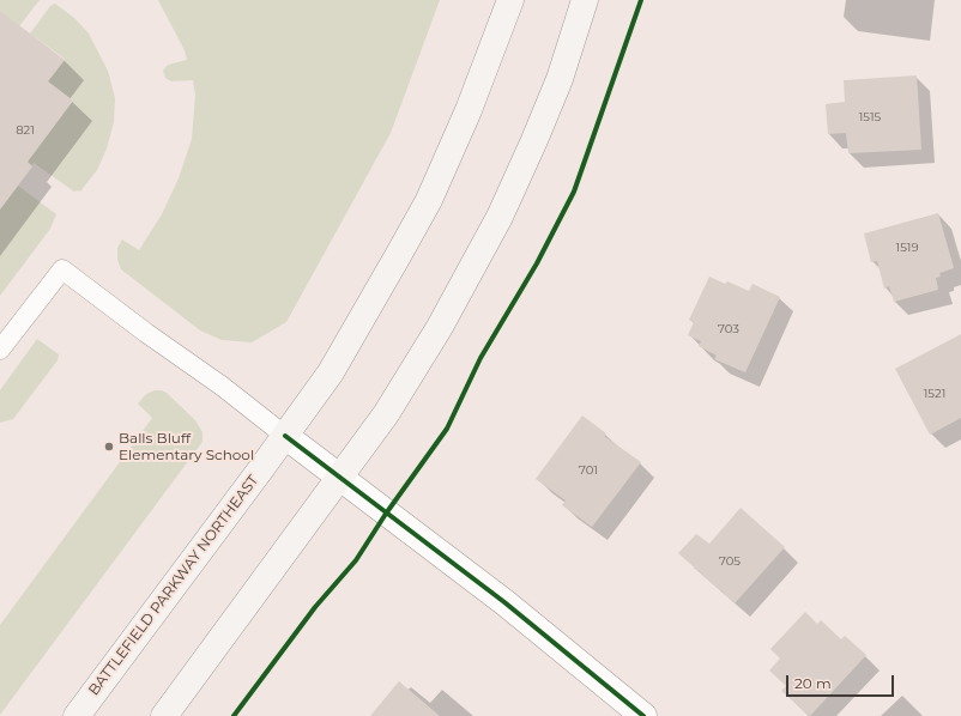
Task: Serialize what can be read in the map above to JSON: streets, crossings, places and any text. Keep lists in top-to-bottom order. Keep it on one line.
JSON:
{"streets":{"main road":["BATTLEFIELD PARKWAY NORTHEAST"]},"places":["Balls Bluff Elementary School"],"house_numbers":["1515","821","1519","703","1521","701","705"],"scale_bar":"20 m"}
